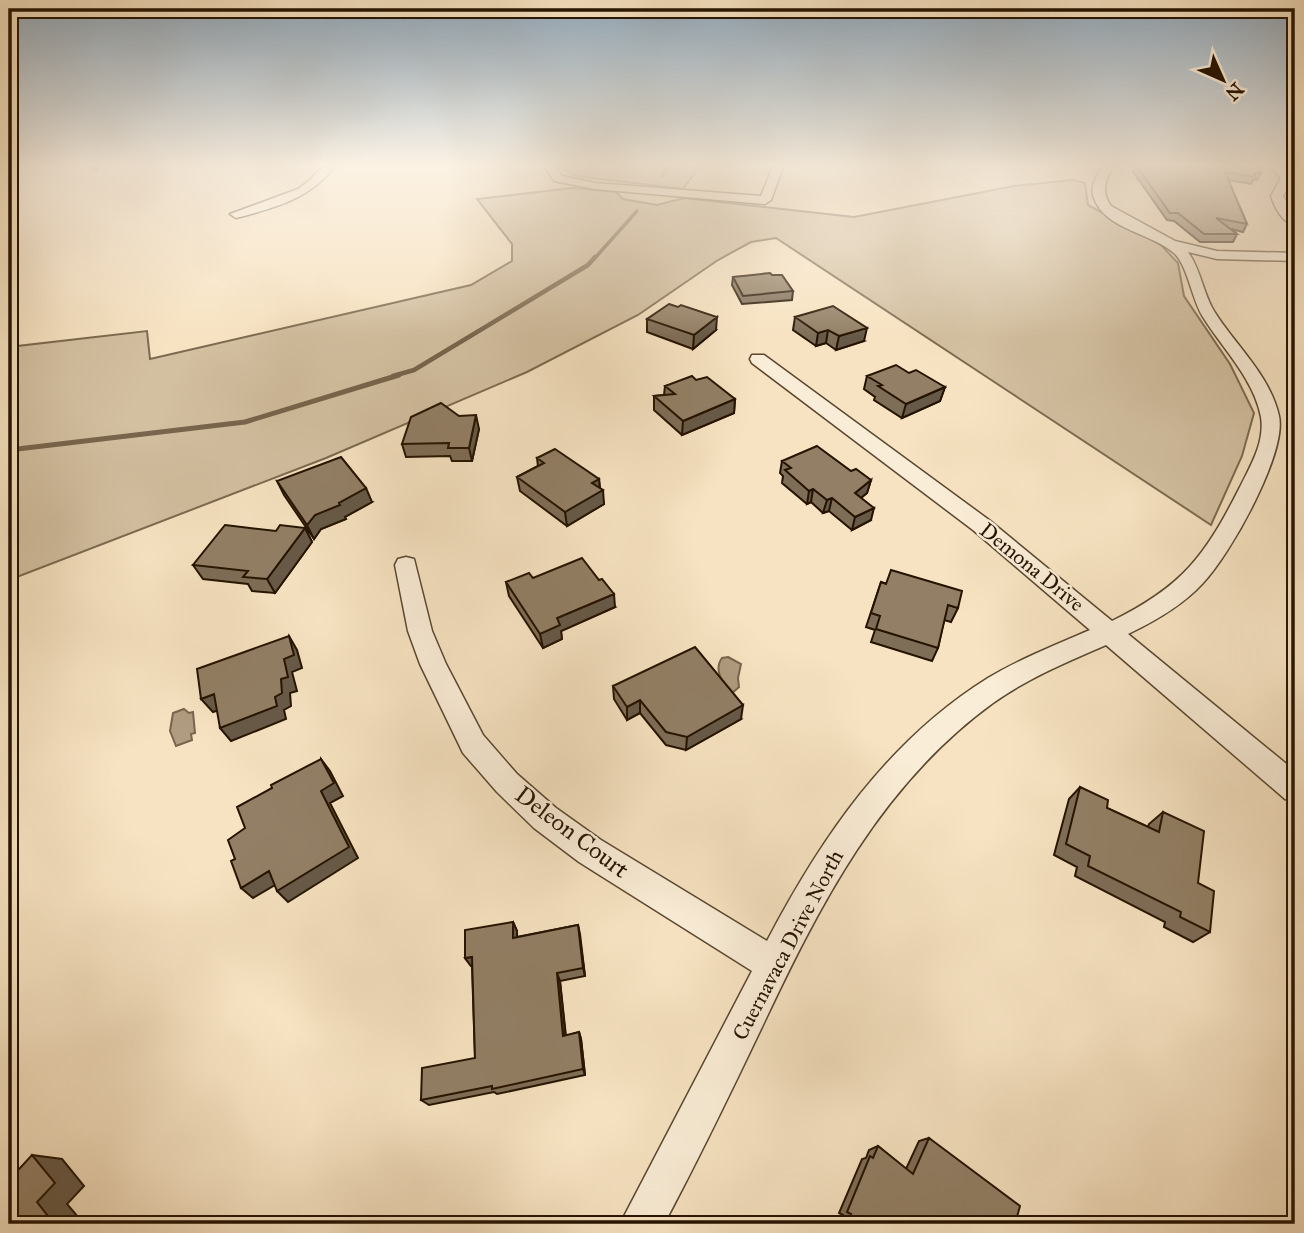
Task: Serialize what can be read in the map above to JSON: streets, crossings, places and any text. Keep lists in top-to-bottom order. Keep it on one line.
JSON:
{"streets":{"street":["Demona Drive","Deleon Court","Cuernavaca Drive North"]},"crossings":[["Demona Drive","Cuernavaca Drive North"],["Deleon Court","Cuernavaca Drive North"]],"north":"bottom right"}
